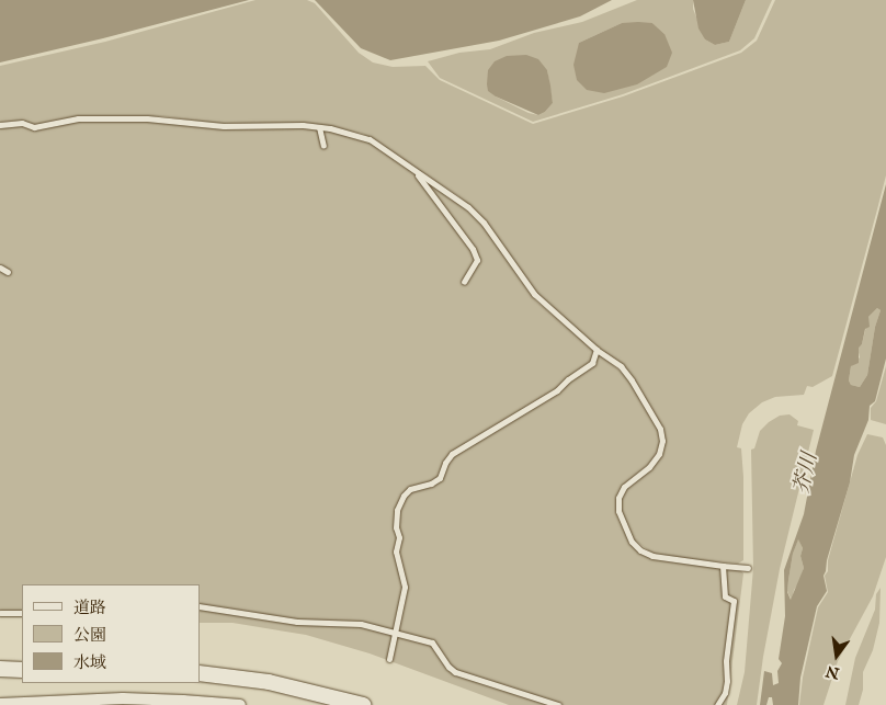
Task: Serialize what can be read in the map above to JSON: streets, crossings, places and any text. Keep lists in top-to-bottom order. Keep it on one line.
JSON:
{"water":["芥川"],"legend":["道路","公園","水域"],"north":"bottom"}
